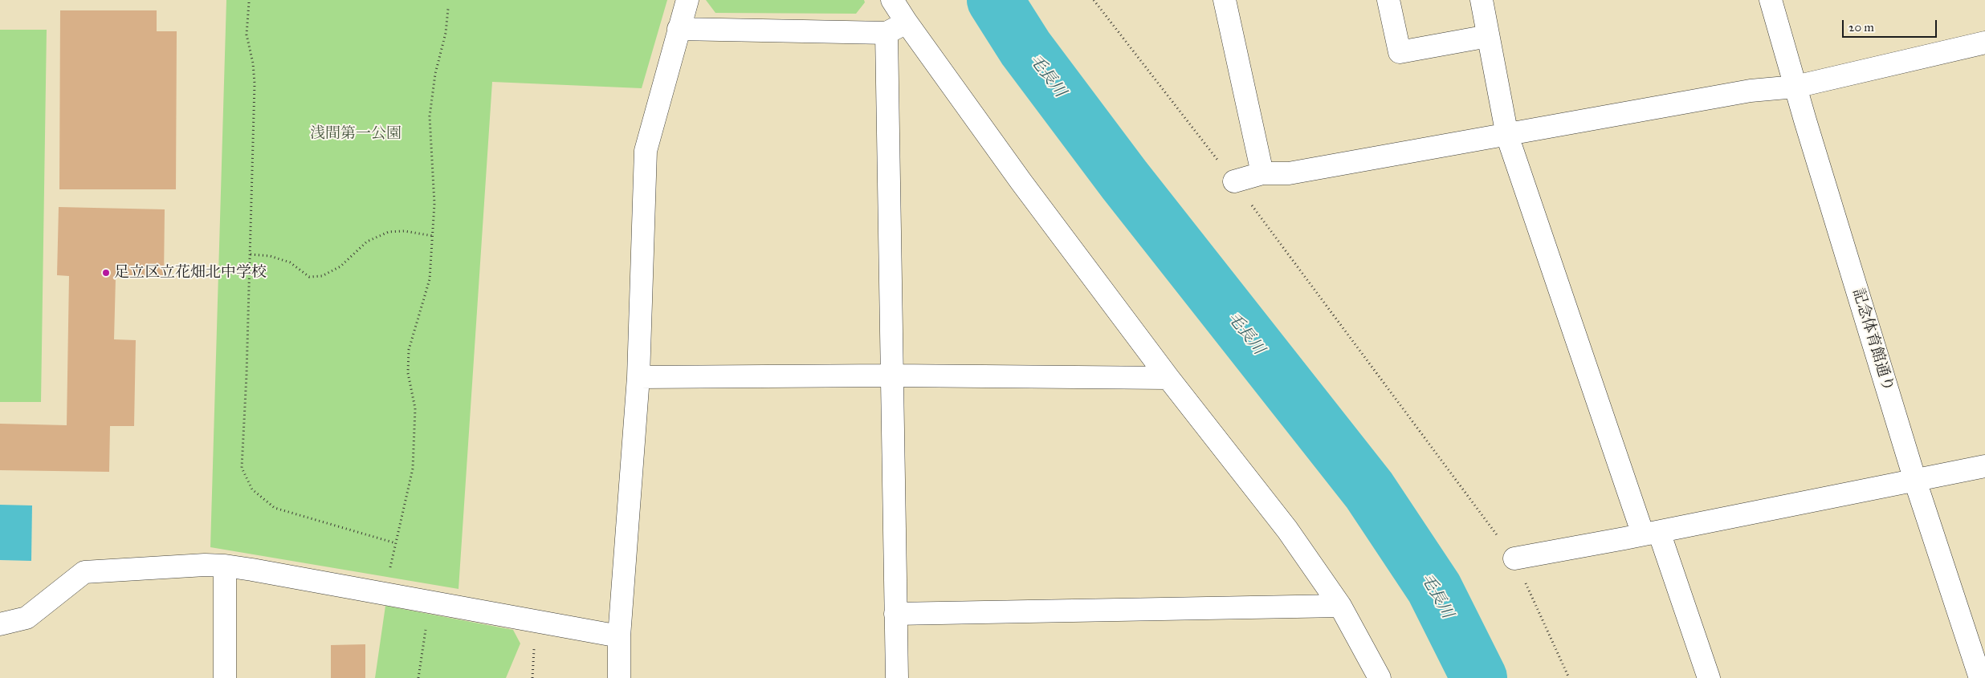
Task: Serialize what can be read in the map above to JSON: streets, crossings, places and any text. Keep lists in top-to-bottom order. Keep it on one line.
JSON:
{"streets":{"street":["記念体育館通り"]},"water":["毛長川"],"parks":["浅間第一公園"],"places":["足立区立花畑北中学校"],"scale_bar":"20 m"}
